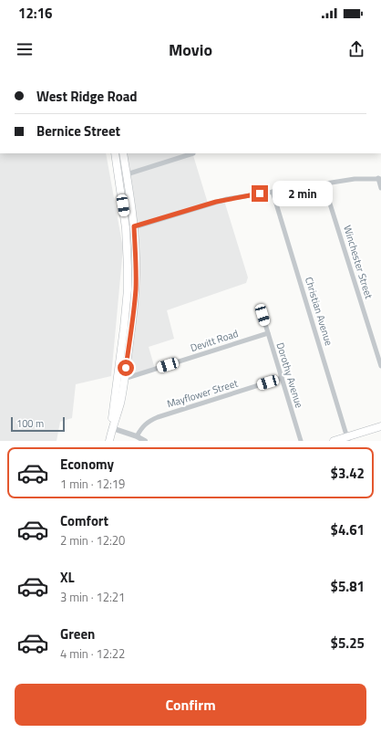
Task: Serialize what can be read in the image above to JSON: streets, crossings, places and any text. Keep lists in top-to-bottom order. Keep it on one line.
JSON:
{"streets":{"street":["Winchester Street","Christian Avenue","Devitt Road","Dorothy Avenue","Mayflower Street"]},"crossings":[["Devitt Road","Dorothy Avenue"],["Dorothy Avenue","Mayflower Street"]],"scale_bar":"100 m","page":{"status":"12:16","header":"Movio","banner":["West Ridge Road","Bernice Street"],"bubble":"2 min","scale":"100 m","list":[{"name":"Economy","note":"1 min · 12:19","value":"$3.42"},{"name":"Comfort","note":"2 min · 12:20","value":"$4.61"},{"name":"XL","note":"3 min · 12:21","value":"$5.81"},{"name":"Green","note":"4 min · 12:22","value":"$5.25"}],"buttons":"Confirm"}}
